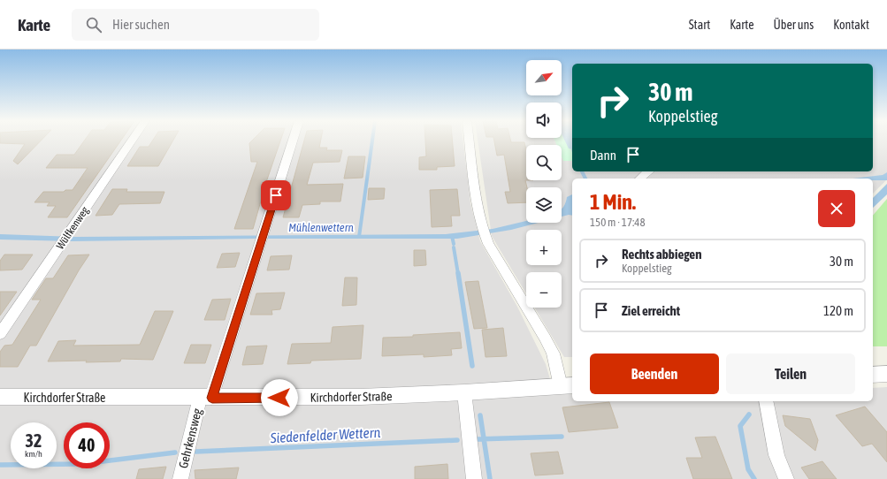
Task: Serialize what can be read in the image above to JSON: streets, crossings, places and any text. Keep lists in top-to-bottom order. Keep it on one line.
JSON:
{"streets":{"street":["Wülfkenweg","Kirchdorfer Straße","Gehrkensweg"]},"crossings":[["Kirchdorfer Straße","Gehrkensweg"]],"water":["Mühlenwettern","Siedenfelder Wettern"],"north":"top right","page":{"header":"Karte","search":"Hier suchen","nav":["Start","Karte","Über uns","Kontakt"],"map_buttons":["+","−"],"turn":["30 m","Koppelstieg"],"then":"Dann","heading":["1 Min.","150 m · 17:48"],"list":[{"name":"Rechts abbiegen","note":"Koppelstieg","value":"30 m"},{"name":"Ziel erreicht","value":"120 m"}],"buttons":["Beenden","Teilen"],"speed":"32 km/h","limit":"40"}}
